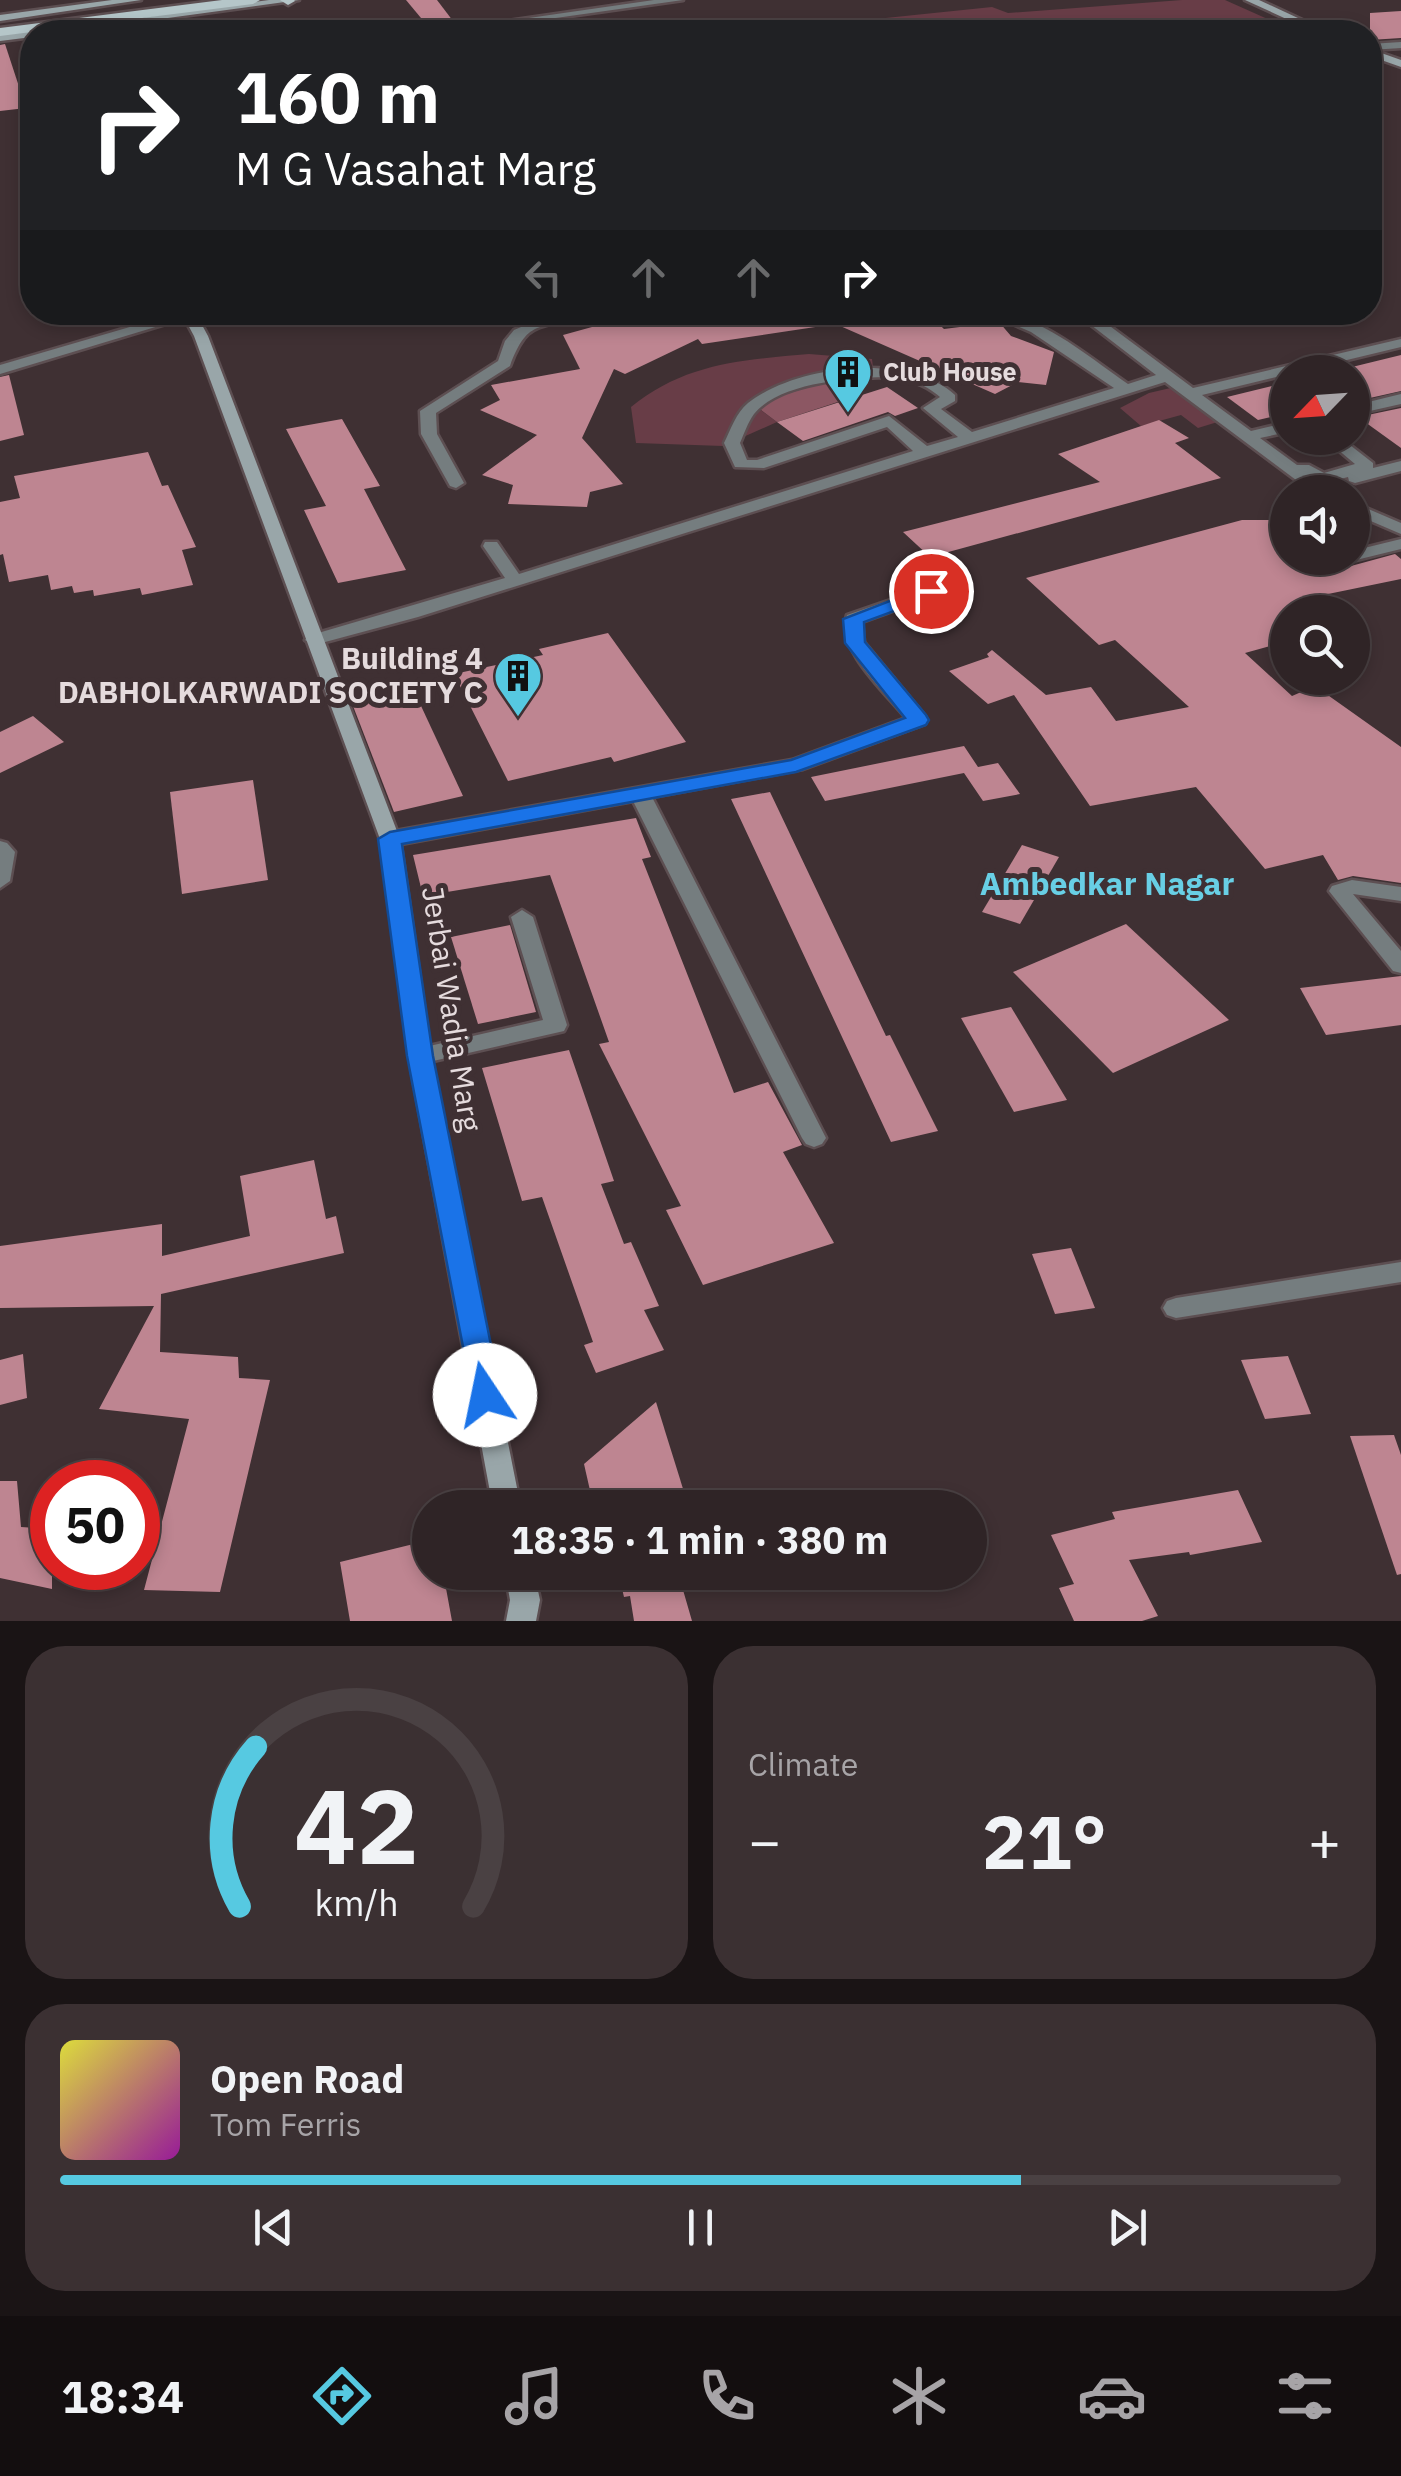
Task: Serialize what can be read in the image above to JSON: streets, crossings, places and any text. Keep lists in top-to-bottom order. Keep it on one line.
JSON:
{"streets":{"main road":["Jerbai Wadia Marg"]},"districts":["Ambedkar Nagar"],"places":{"building":["Club House","Building 4 DABHOLKARWADI SOCIETY C"]},"north":"bottom left","page":{"turn":["160 m","M G Vasahat Marg"],"limit":"50","trip":"18:35 · 1 min · 380 m","tile":"Climate","heat":["−","21°","+"],"song":["Open Road","Tom Ferris"],"tabs":"18:34","gauge":["42","km/h"]}}
